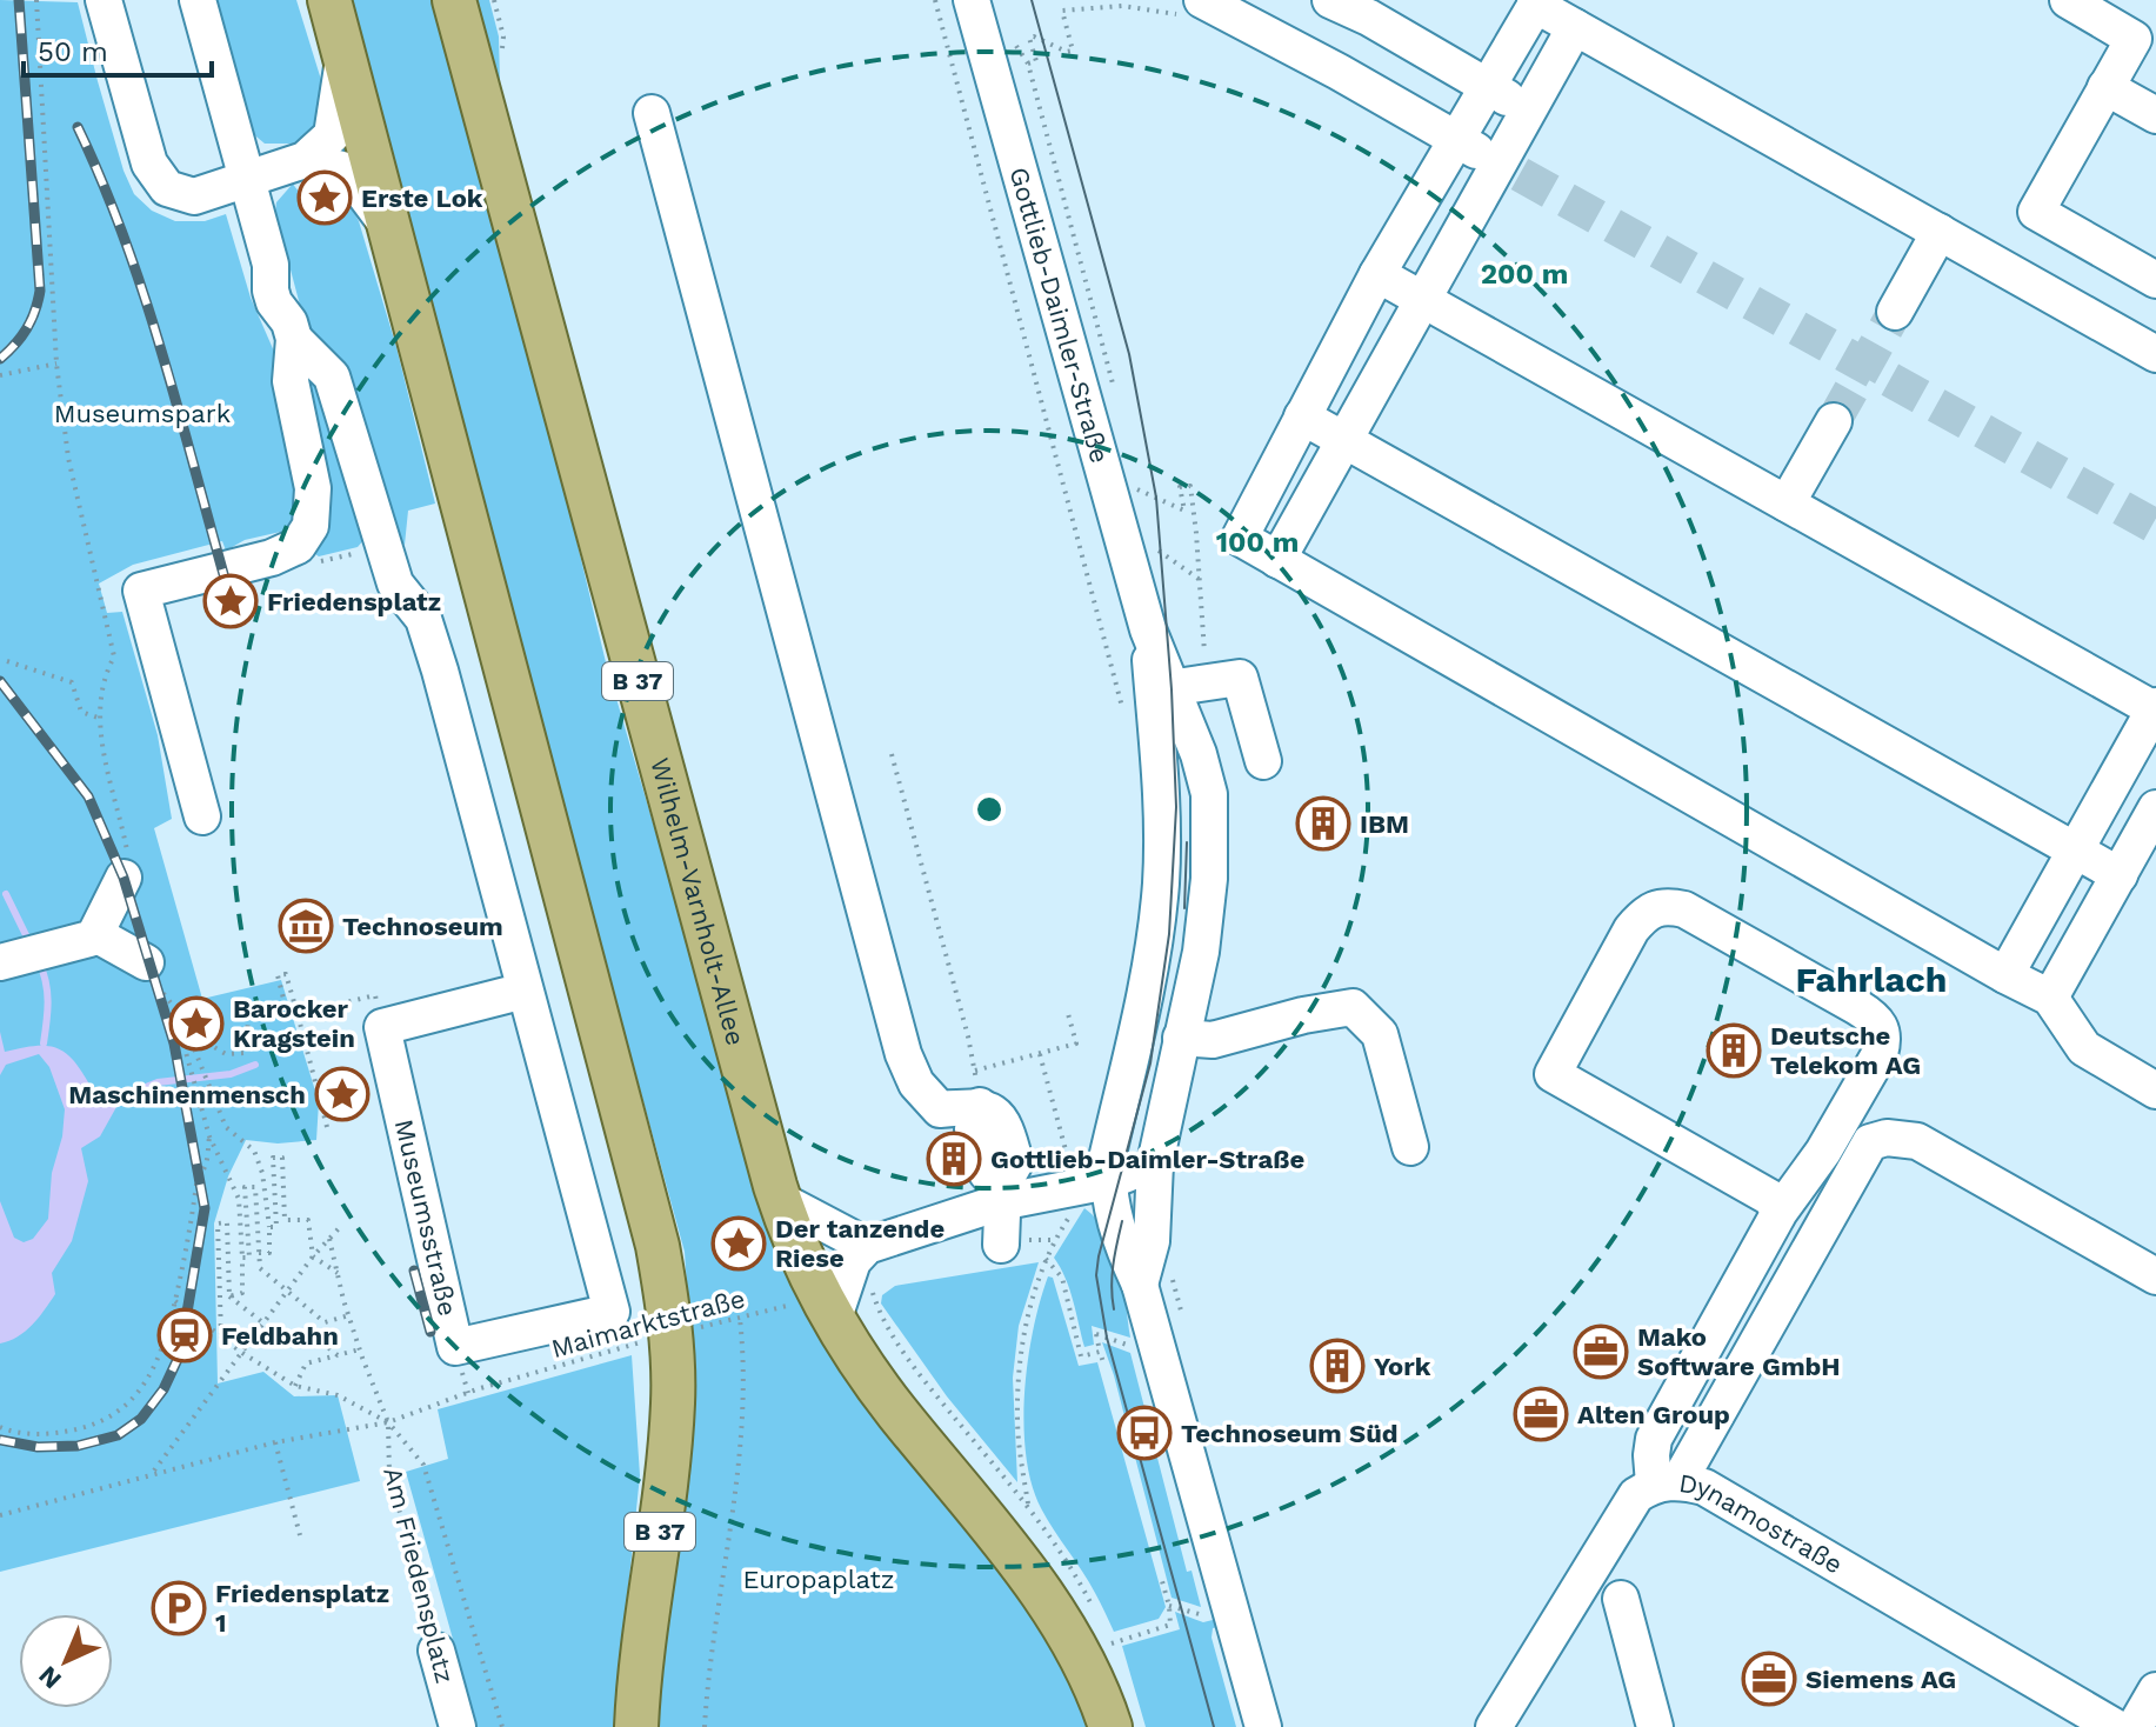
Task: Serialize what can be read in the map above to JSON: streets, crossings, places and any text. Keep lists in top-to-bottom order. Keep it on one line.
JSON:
{"streets":{"main road":["B 37","Wilhelm-Varnholt-Allee"],"street":["Gottlieb-Daimler-Straße","Museumsstraße","Dynamostraße","Am Friedensplatz"],"path":["Maimarktstraße"]},"crossings":[["B 37","Maimarktstraße"],["Wilhelm-Varnholt-Allee","Maimarktstraße"],["Maimarktstraße","Am Friedensplatz"]],"districts":["Fahrlach"],"parks":["Museumspark","Europaplatz"],"places":{"place":["Erste Lok","Friedensplatz","Barocker Kragstein","Maschinenmensch","Der tanzende Riese"],"building":["IBM","Deutsche Telekom AG","Gottlieb-Daimler-Straße","York"],"museum":["Technoseum"],"station":["Feldbahn"],"office":["Mako Software GmbH","Alten Group","Siemens AG"],"bus stop":["Technoseum Süd"],"parking":["Friedensplatz 1"]},"scale_bar":"50 m","north":"bottom left","rings":["200 m","100 m"]}
